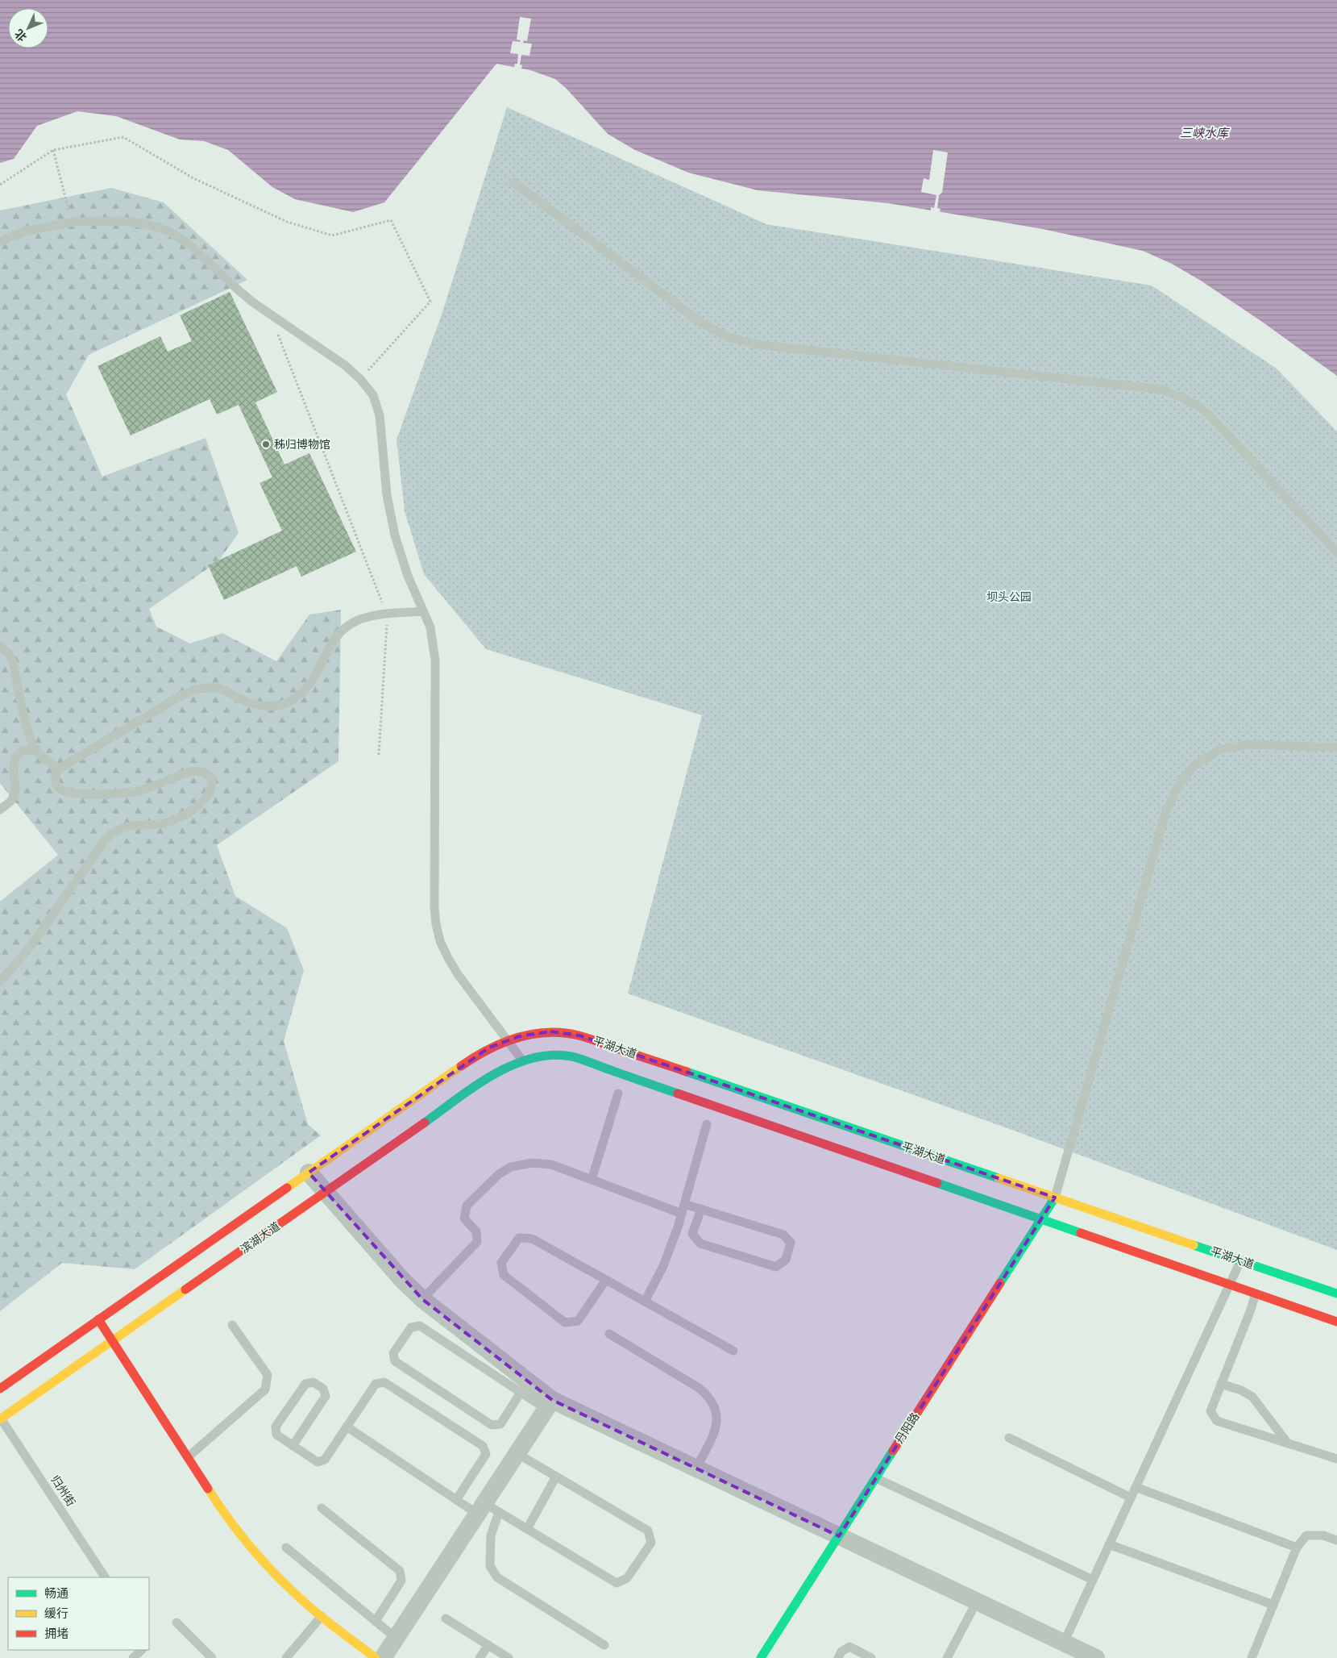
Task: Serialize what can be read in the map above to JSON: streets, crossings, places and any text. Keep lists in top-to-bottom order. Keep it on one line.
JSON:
{"streets":{"main road":["平湖大道","滨湖大道","丹阳路"],"lane":["归州街"]},"crossings":[["平湖大道","滨湖大道"],["平湖大道","丹阳路"],["滨湖大道","归州街"]],"water":["三峡水库"],"parks":["坝头公园"],"places":["秭归博物馆"],"legend":["畅通","缓行","拥堵"],"north":"bottom left"}
